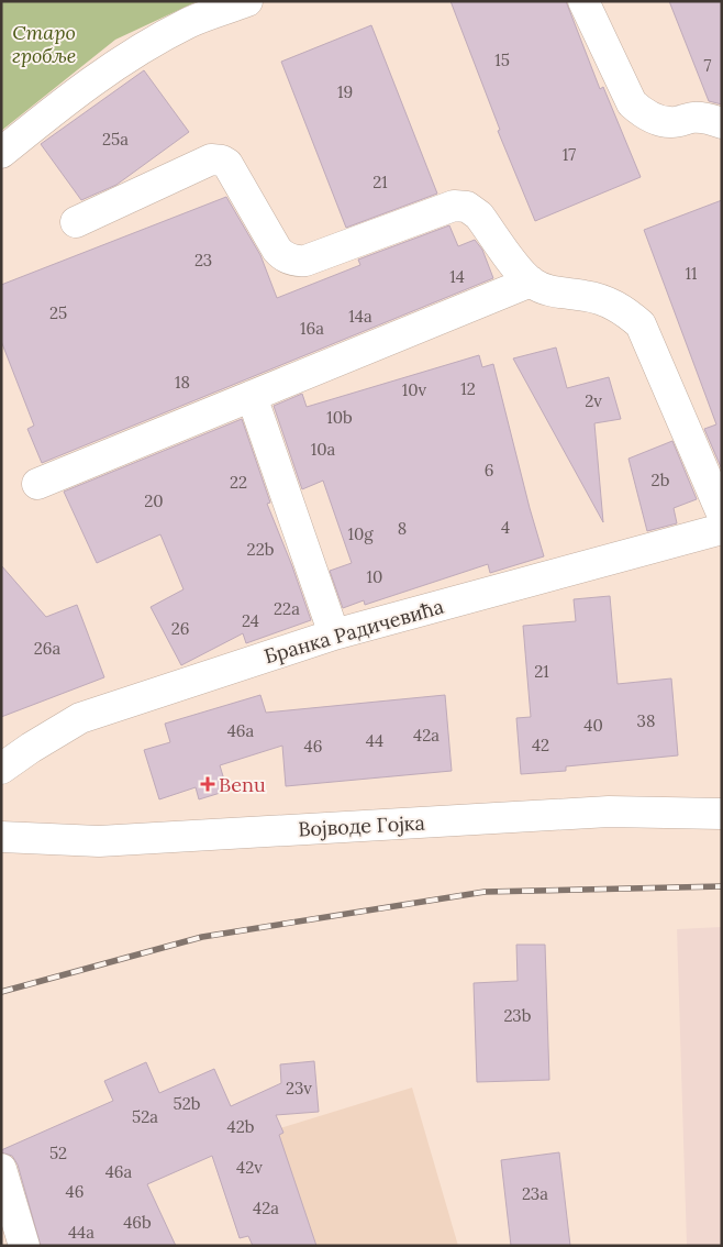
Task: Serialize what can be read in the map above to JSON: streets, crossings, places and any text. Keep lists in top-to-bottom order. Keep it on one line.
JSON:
{"streets":{"street":["Бранка Радичевића","Војводе Гојка"]},"parks":["Старо гробље"],"places":{"health":["Benu"]},"house_numbers":["15","7","19","25a","17","21","23","11","14","25","14a","16a","18","12","10v","2v","10b","10a","6","2b","22","20","4","8","10g","22b","10","22a","24","26","26a","21","38","40","46a","42a","44","42","46","23b","23v","52b","52a","42b","52","42v","46a","46","23a","42a","46b","44a"]}
